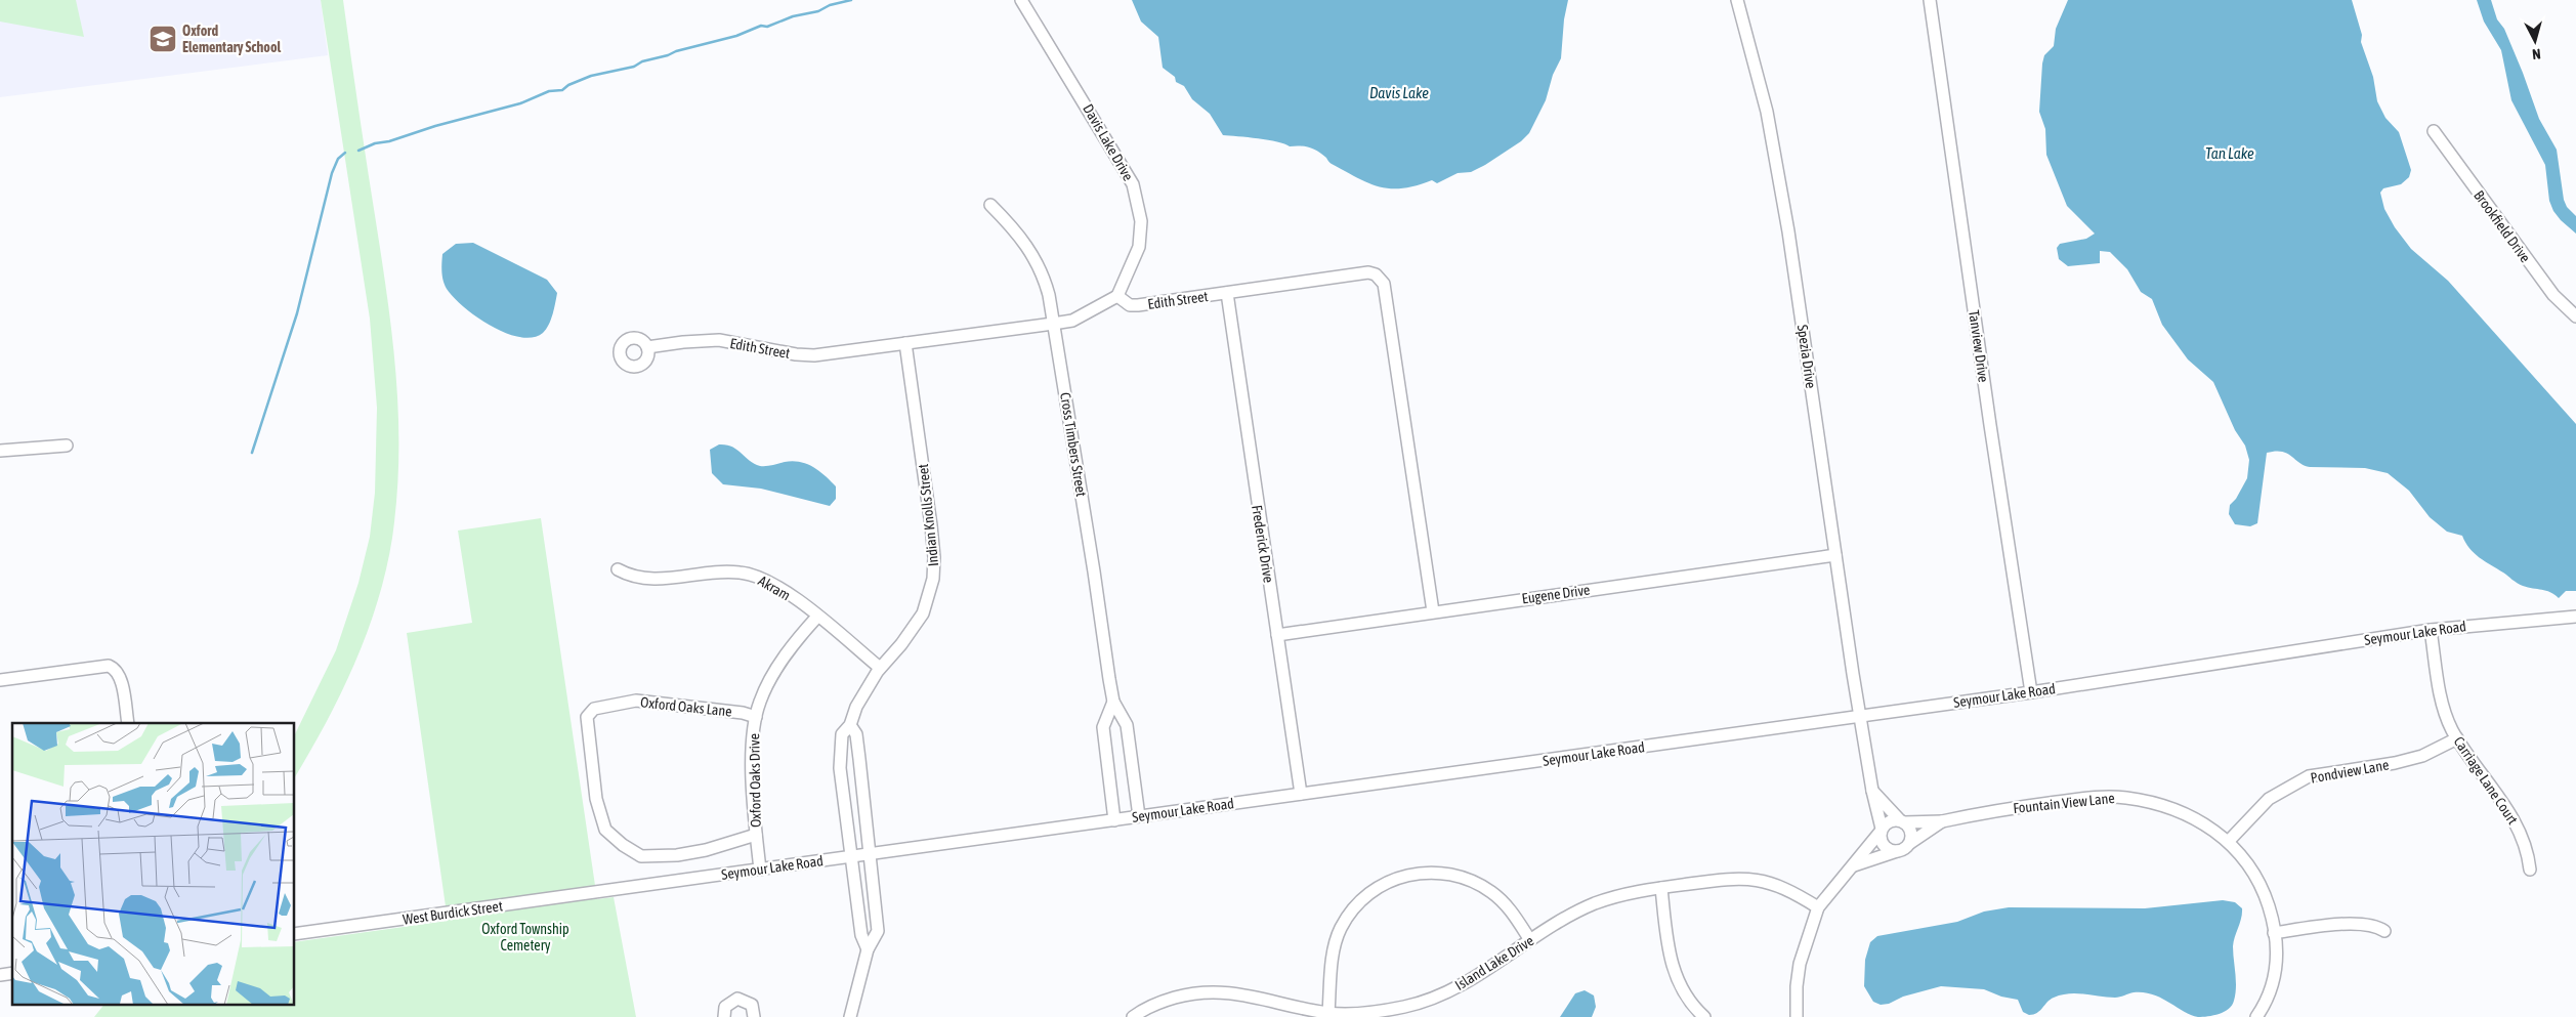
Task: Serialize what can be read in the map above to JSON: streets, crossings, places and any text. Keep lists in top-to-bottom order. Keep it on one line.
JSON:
{"streets":{"street":["Davis Lake Drive","Brookfield Drive","Edith Street","Tanview Drive","Spezia Drive","Cross Timbers Street","Indian Knolls Street","Frederick Drive","Akram","Eugene Drive","Seymour Lake Road","Oxford Oaks Lane","Pondview Lane","Oxford Oaks Drive","Carriage Lane Court","Fountain View Lane","West Burdick Street","Island Lake Drive"]},"crossings":[["Davis Lake Drive","Edith Street"],["Edith Street","Cross Timbers Street"],["Edith Street","Indian Knolls Street"],["Edith Street","Frederick Drive"],["Edith Street","Eugene Drive"],["Tanview Drive","Seymour Lake Road"],["Spezia Drive","Eugene Drive"],["Spezia Drive","Seymour Lake Road"],["Cross Timbers Street","Seymour Lake Road"],["Indian Knolls Street","Akram"],["Indian Knolls Street","Seymour Lake Road"],["Frederick Drive","Eugene Drive"],["Frederick Drive","Seymour Lake Road"],["Akram","Oxford Oaks Drive"],["Seymour Lake Road","Oxford Oaks Drive"],["Seymour Lake Road","Carriage Lane Court"],["Seymour Lake Road","West Burdick Street"],["Oxford Oaks Lane","Oxford Oaks Drive"],["Pondview Lane","Carriage Lane Court"],["Pondview Lane","Fountain View Lane"]],"water":["Davis Lake","Tan Lake"],"parks":["Oxford Township Cemetery"],"places":{"school or university":["Oxford Elementary School"]},"north":"bottom"}
